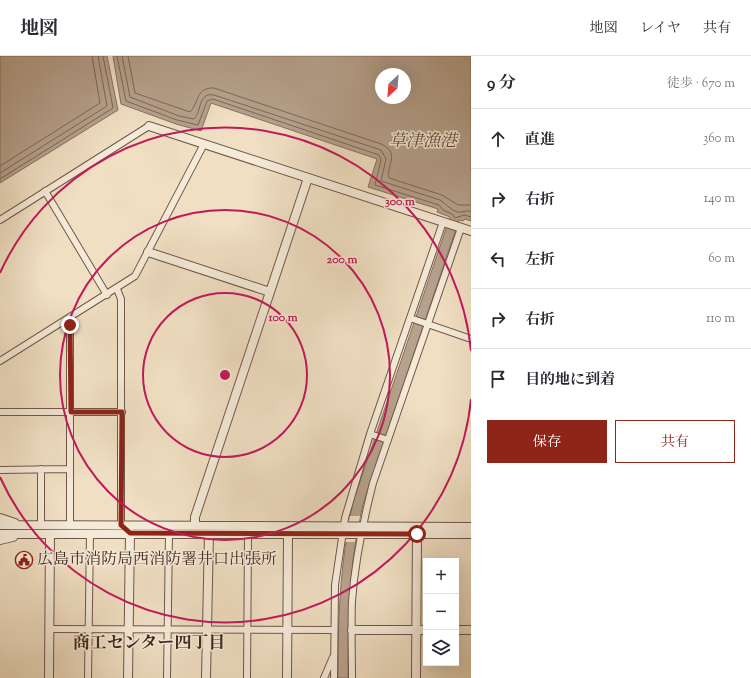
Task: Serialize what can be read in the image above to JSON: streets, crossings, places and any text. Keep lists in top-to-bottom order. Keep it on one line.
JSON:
{"districts":["商工センター四丁目"],"water":["草津漁港"],"places":{"public building":["広島市消防局西消防署井口出張所"]},"north":"bottom left","page":{"header":"地図","nav":["地図","レイヤ","共有"],"heading":["9 分","徒歩 · 670 m"],"list":[["直進","360 m"],["右折","140 m"],["左折","60 m"],["右折","110 m"],"目的地に到着"],"buttons":["保存","共有"],"map_buttons":["+","−"]},"rings":["300 m","200 m","100 m"]}
